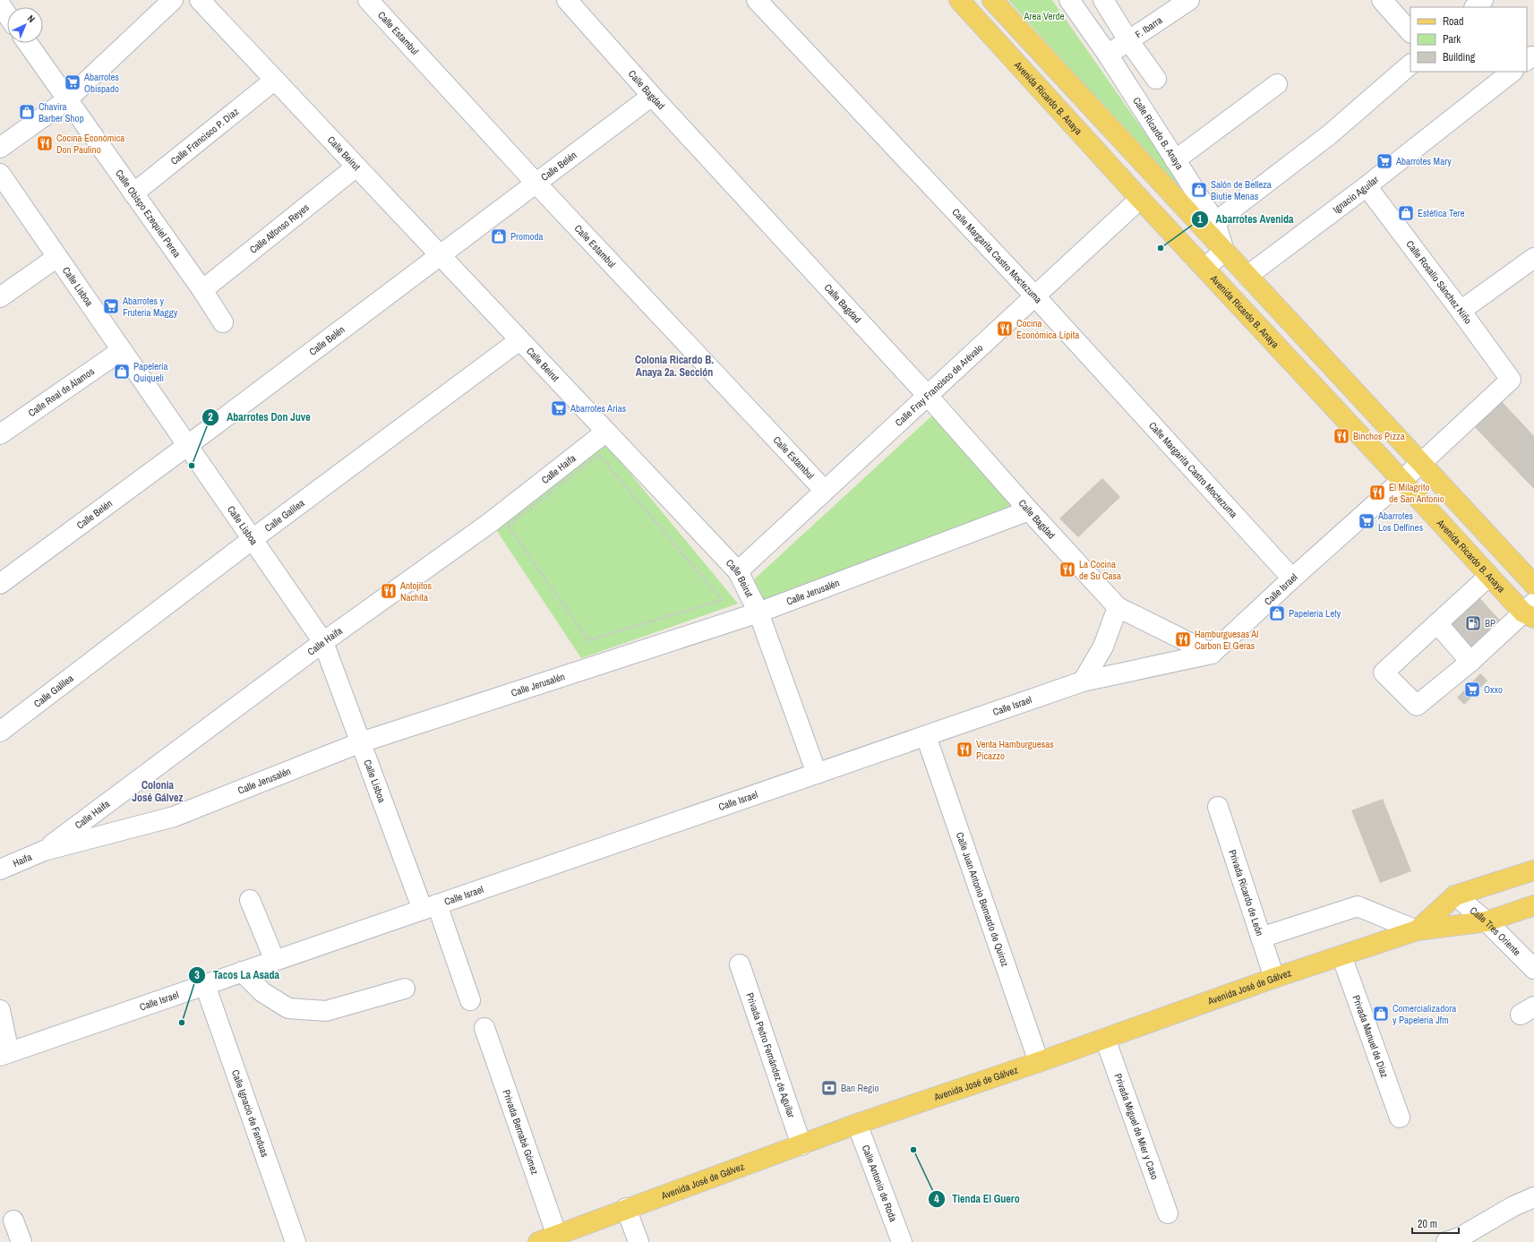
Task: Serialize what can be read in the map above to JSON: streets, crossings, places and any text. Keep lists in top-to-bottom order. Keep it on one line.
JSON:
{"streets":{"main road":["Avenida Ricardo B. Anaya","Avenida José de Gálvez"],"street":["F. Ibarra","Calle Estambul","Calle Bagdad","Calle Ricardo B. Anaya","Calle Francisco P. Díaz","Calle Beirut","Calle Belén","Ignacio Aguilar","Calle Obispo Ezequiel Perea","Calle Alfonso Reyes","Calle Margarita Castro Moctezuma","Calle Rosalío Sánchez Niño","Calle Lisboa","Calle Fray Francisco de Arévalo","Calle Real de Álamos","Calle Haifa","Calle Galilea","Calle Israel","Calle Jerusalén","Haifa","Privada Ricardo de León","Calle Juan Antonio Bernardo de Quiroz","Calle Tres Oriente","Privada Manuel de Díaz","Privada Pedro Fernández de Aguilar","Calle Ignacio de Fanduas","Privada Miguel de Mier y Caso","Privada Bernabé Gómez","Calle Antonio de Roda"]},"crossings":[["F. Ibarra","Calle Ricardo B. Anaya"],["Calle Estambul","Calle Belén"],["Calle Estambul","Calle Fray Francisco de Arévalo"],["Calle Bagdad","Calle Belén"],["Calle Bagdad","Calle Fray Francisco de Arévalo"],["Calle Bagdad","Calle Israel"],["Calle Bagdad","Calle Jerusalén"],["Avenida Ricardo B. Anaya","Calle Fray Francisco de Arévalo"],["Avenida Ricardo B. Anaya","Calle Israel"],["Calle Francisco P. Díaz","Calle Beirut"],["Calle Francisco P. Díaz","Calle Obispo Ezequiel Perea"],["Calle Beirut","Calle Belén"],["Calle Beirut","Calle Alfonso Reyes"],["Calle Beirut","Calle Fray Francisco de Arévalo"],["Calle Beirut","Calle Haifa"],["Calle Beirut","Calle Galilea"],["Calle Beirut","Calle Israel"],["Calle Beirut","Calle Jerusalén"],["Calle Belén","Calle Lisboa"],["Ignacio Aguilar","Calle Rosalío Sánchez Niño"],["Calle Obispo Ezequiel Perea","Calle Alfonso Reyes"],["Calle Margarita Castro Moctezuma","Calle Fray Francisco de Arévalo"],["Calle Margarita Castro Moctezuma","Calle Israel"],["Calle Rosalío Sánchez Niño","Calle Israel"],["Calle Lisboa","Calle Real de Álamos"],["Calle Lisboa","Calle Haifa"],["Calle Lisboa","Calle Galilea"],["Calle Lisboa","Calle Israel"],["Calle Lisboa","Calle Jerusalén"],["Calle Haifa","Calle Jerusalén"],["Calle Haifa","Haifa"],["Calle Israel","Calle Juan Antonio Bernardo de Quiroz"],["Calle Israel","Calle Ignacio de Fanduas"],["Calle Jerusalén","Haifa"],["Privada Ricardo de León","Avenida José de Gálvez"],["Calle Juan Antonio Bernardo de Quiroz","Avenida José de Gálvez"],["Calle Tres Oriente","Avenida José de Gálvez"],["Avenida José de Gálvez","Privada Manuel de Díaz"],["Avenida José de Gálvez","Privada Pedro Fernández de Aguilar"],["Avenida José de Gálvez","Privada Miguel de Mier y Caso"],["Avenida José de Gálvez","Privada Bernabé Gómez"],["Avenida José de Gálvez","Calle Antonio de Roda"]],"districts":["Colonia Ricardo B. Anaya 2a. Sección","Colonia José Gálvez"],"parks":["Area Verde"],"places":{"supermarket":["Abarrotes Obispado","Abarrotes Mary","Abarrotes y Fruteria Maggy","Abarrotes Arias","Abarrotes Los Delfines","Oxxo"],"shop":["Chavira Barber Shop","Salón de Belleza Biutie Menas","Estética Tere","Promoda","Papelería Quiqueli","Papelería Lety","Comercializadora y Papelería Jfm"],"restaurant":["Cocina Económica Don Paulino","Cocina Económica Lipita","Binchos Pizza","El Milagrito de San Antonio","La Cocina de Su Casa","Antojitos Nachita","Hamburguesas Al Carbon El Geras","Venta Hamburguesas Picazzo"],"other":["Abarrotes Avenida","Abarrotes Don Juve","Tacos La Asada","Tienda El Guero"],"fuel station":["BP"],"bank":["Ban Regio"]},"legend":["Road","Park","Building"],"scale_bar":"20 m","north":"top right"}
